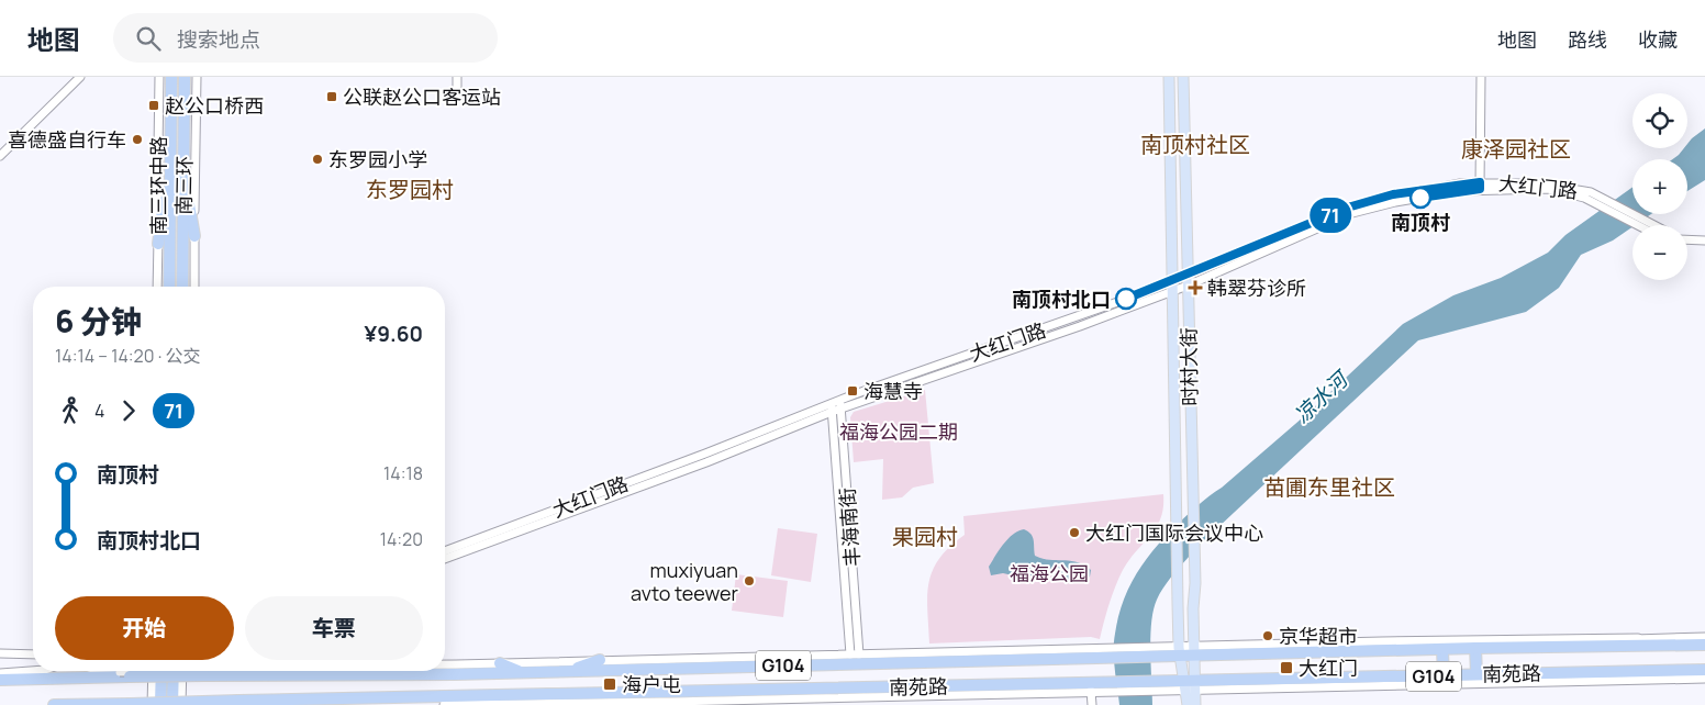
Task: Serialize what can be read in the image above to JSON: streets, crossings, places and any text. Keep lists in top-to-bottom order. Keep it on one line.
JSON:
{"streets":{"highway":["南三环中路","南三环","G104","南苑路"],"main road":["时村大街"],"street":["大红门路","丰海南街"]},"crossings":[["南三环中路","南三环"],["大红门路","时村大街"],["大红门路","丰海南街"],["时村大街","南苑路"],["G104","南苑路"]],"districts":["南顶村社区","康泽园社区","东罗园村","苗圃东里社区","果园村"],"water":["凉水河"],"parks":["福海公园二期","福海公园"],"places":{"transit":["公联赵公口客运站","赵公口桥西","海慧寺","大红门","海户屯"],"other":["喜德盛自行车","东罗园小学","南顶村","南顶村北口","大红门国际会议中心","muxiyuan avto teewer","京华超市"],"health":["韩翠芬诊所"]},"lines":["bus line 71"],"page":{"header":"地图","search":"搜索地点","nav":["地图","路线","收藏"],"on_map":"71","map_buttons":["+","−"],"heading":["6 分钟","14:14 – 14:20 · 公交","¥9.60"],"legs":["4","71"],"list":[{"name":"南顶村","value":"14:18"},{"name":"南顶村北口","value":"14:20"}],"buttons":["开始","车票"]}}
